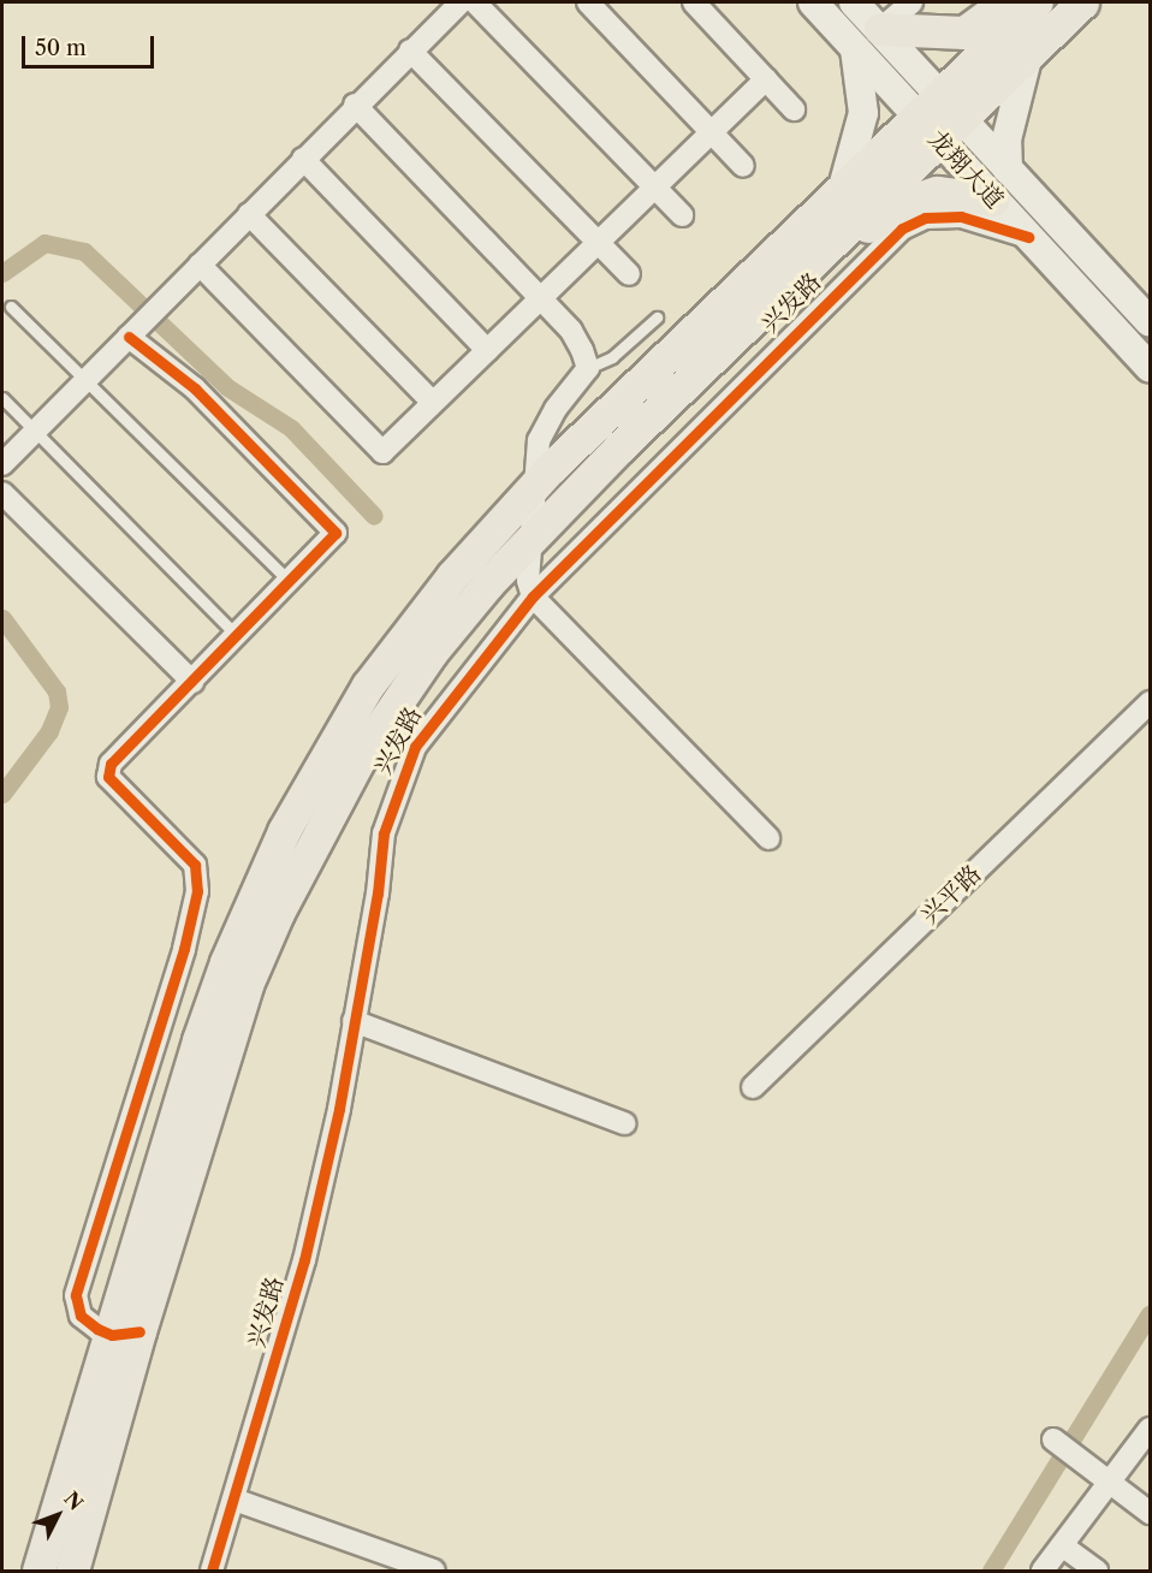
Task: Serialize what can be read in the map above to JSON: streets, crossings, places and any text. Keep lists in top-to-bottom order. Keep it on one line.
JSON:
{"streets":{"main road":["龙翔大道"],"street":["兴发路","兴平路"]},"crossings":[["龙翔大道","兴发路"]],"scale_bar":"50 m","north":"top right"}
